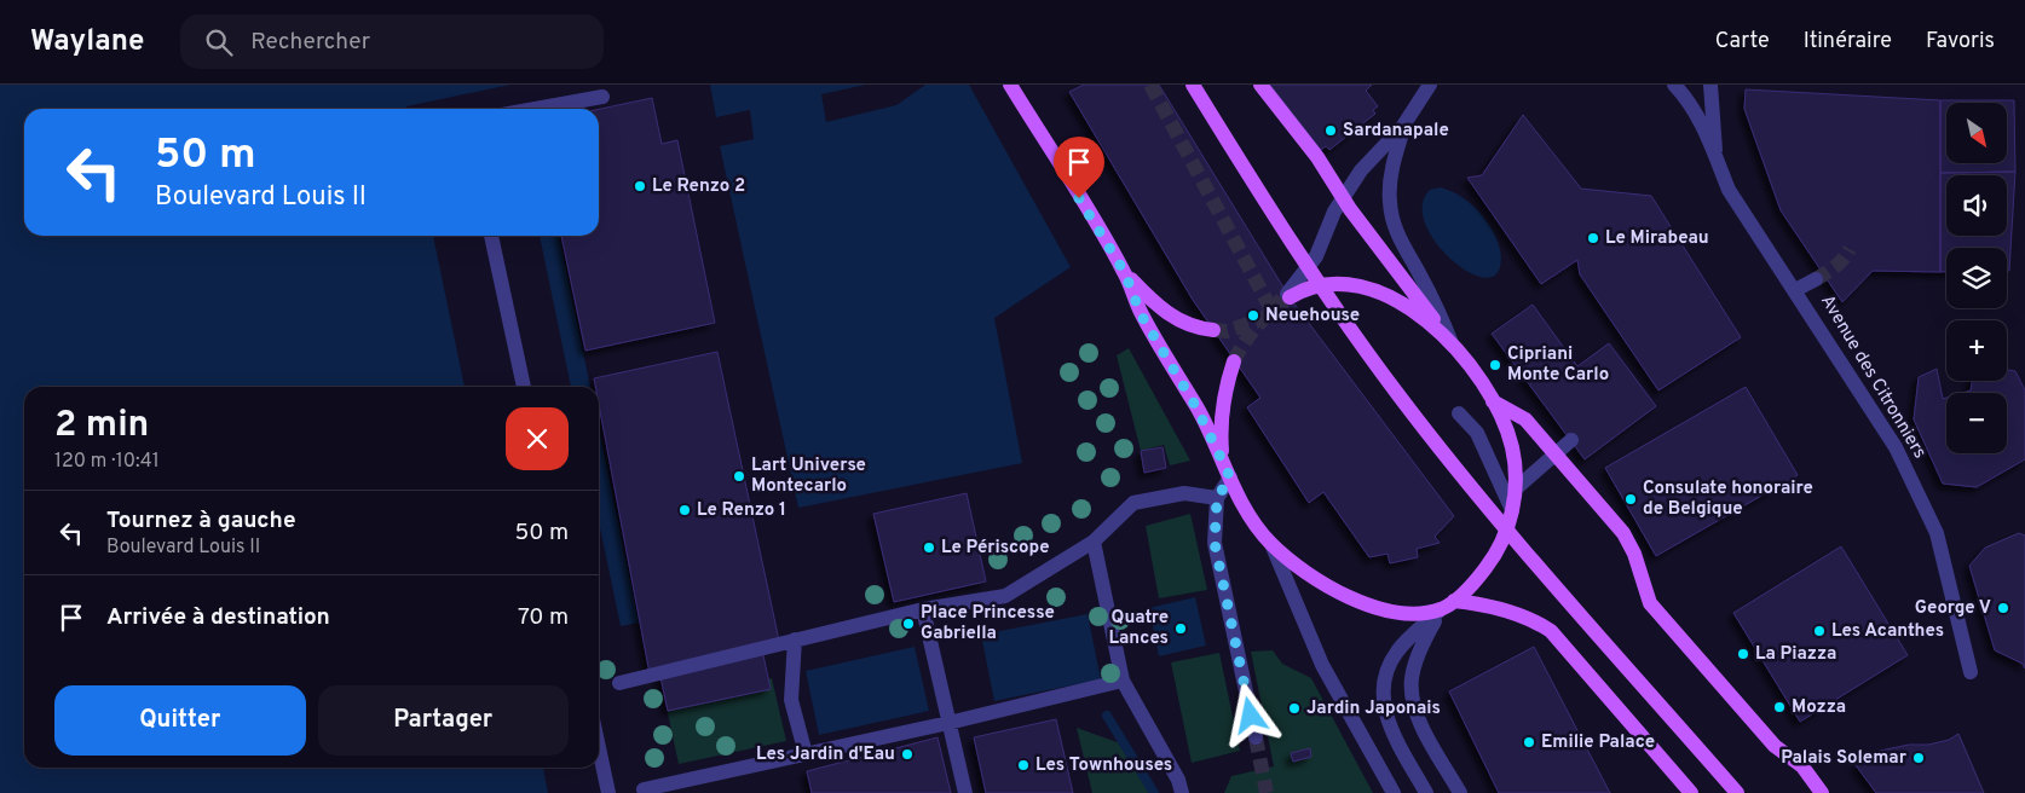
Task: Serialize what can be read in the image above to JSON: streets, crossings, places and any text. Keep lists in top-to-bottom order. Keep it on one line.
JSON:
{"streets":{"street":["Avenue des Citronniers"]},"places":["Sardanapale","Le Renzo 2","Le Mirabeau","Neuehouse","Cipriani Monte Carlo","Lart Universe Montecarlo","Consulate honoraire de Belgique","Le Renzo 1","Le Périscope","George V","Place Princesse Gabriella","Quatre Lances","Les Acanthes","La Piazza","Mozza","Jardin Japonais","Emilie Palace","Les Jardin d'Eau","Palais Solemar","Les Townhouses"],"north":"bottom right","page":{"header":"Waylane","search":"Rechercher","nav":["Carte","Itinéraire","Favoris"],"map_buttons":["+","−"],"turn":["50 m","Boulevard Louis II"],"heading":["2 min","120 m · 10:41"],"list":[{"name":"Tournez à gauche","note":"Boulevard Louis II","value":"50 m"},{"name":"Arrivée à destination","value":"70 m"}],"buttons":["Quitter","Partager"]}}
